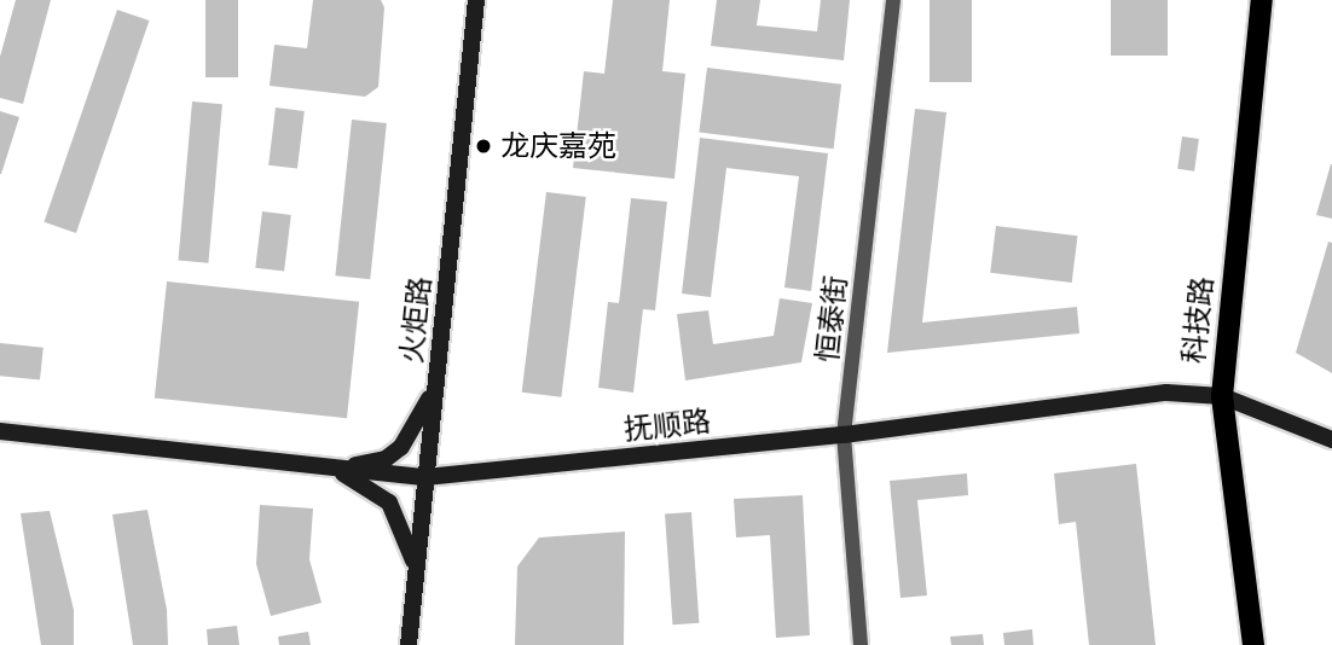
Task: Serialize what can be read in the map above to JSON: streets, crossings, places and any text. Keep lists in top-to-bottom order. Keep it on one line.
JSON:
{"streets":{"main road":["科技路"],"street":["恒泰街","火炬路","抚顺路"]},"crossings":[["恒泰街","抚顺路"],["火炬路","抚顺路"],["科技路","抚顺路"]],"places":["龙庆嘉苑"]}
